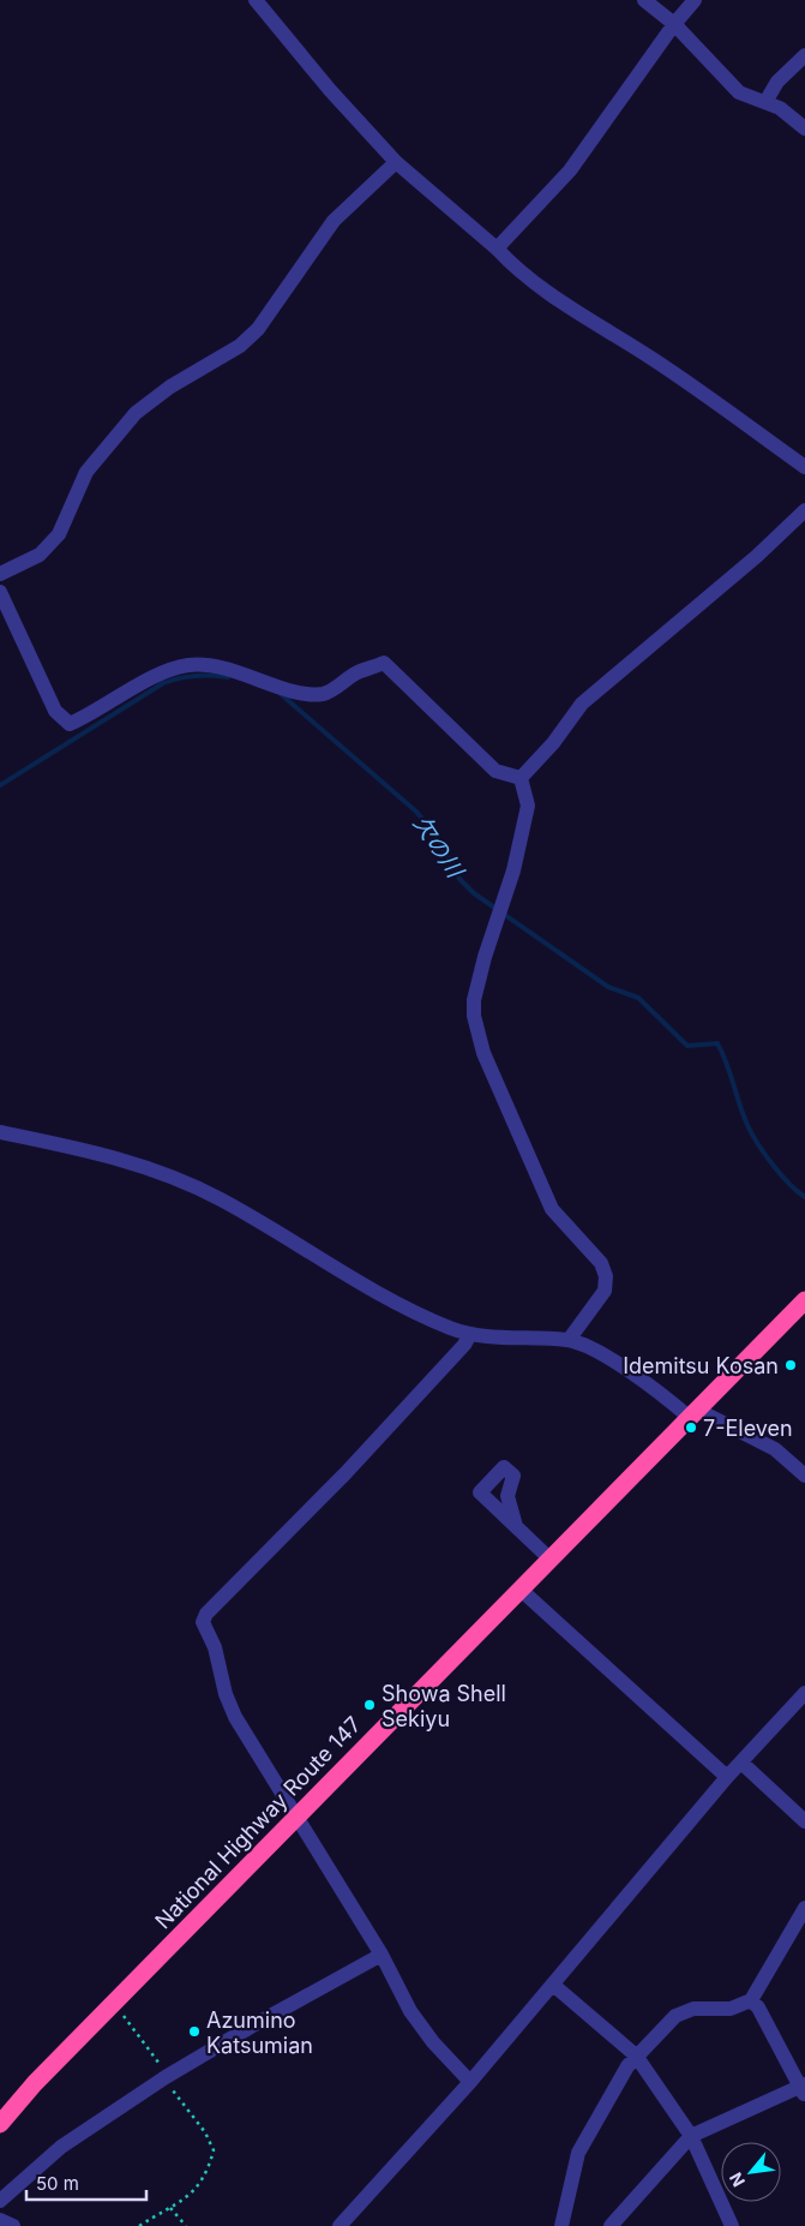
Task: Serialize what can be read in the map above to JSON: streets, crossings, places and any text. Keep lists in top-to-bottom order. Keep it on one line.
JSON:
{"streets":{"highway":["National Highway Route 147"]},"water":["欠の川"],"places":["Idemitsu Kosan","7-Eleven","Showa Shell Sekiyu","Azumino Katsumian"],"scale_bar":"50 m","north":"bottom left"}
